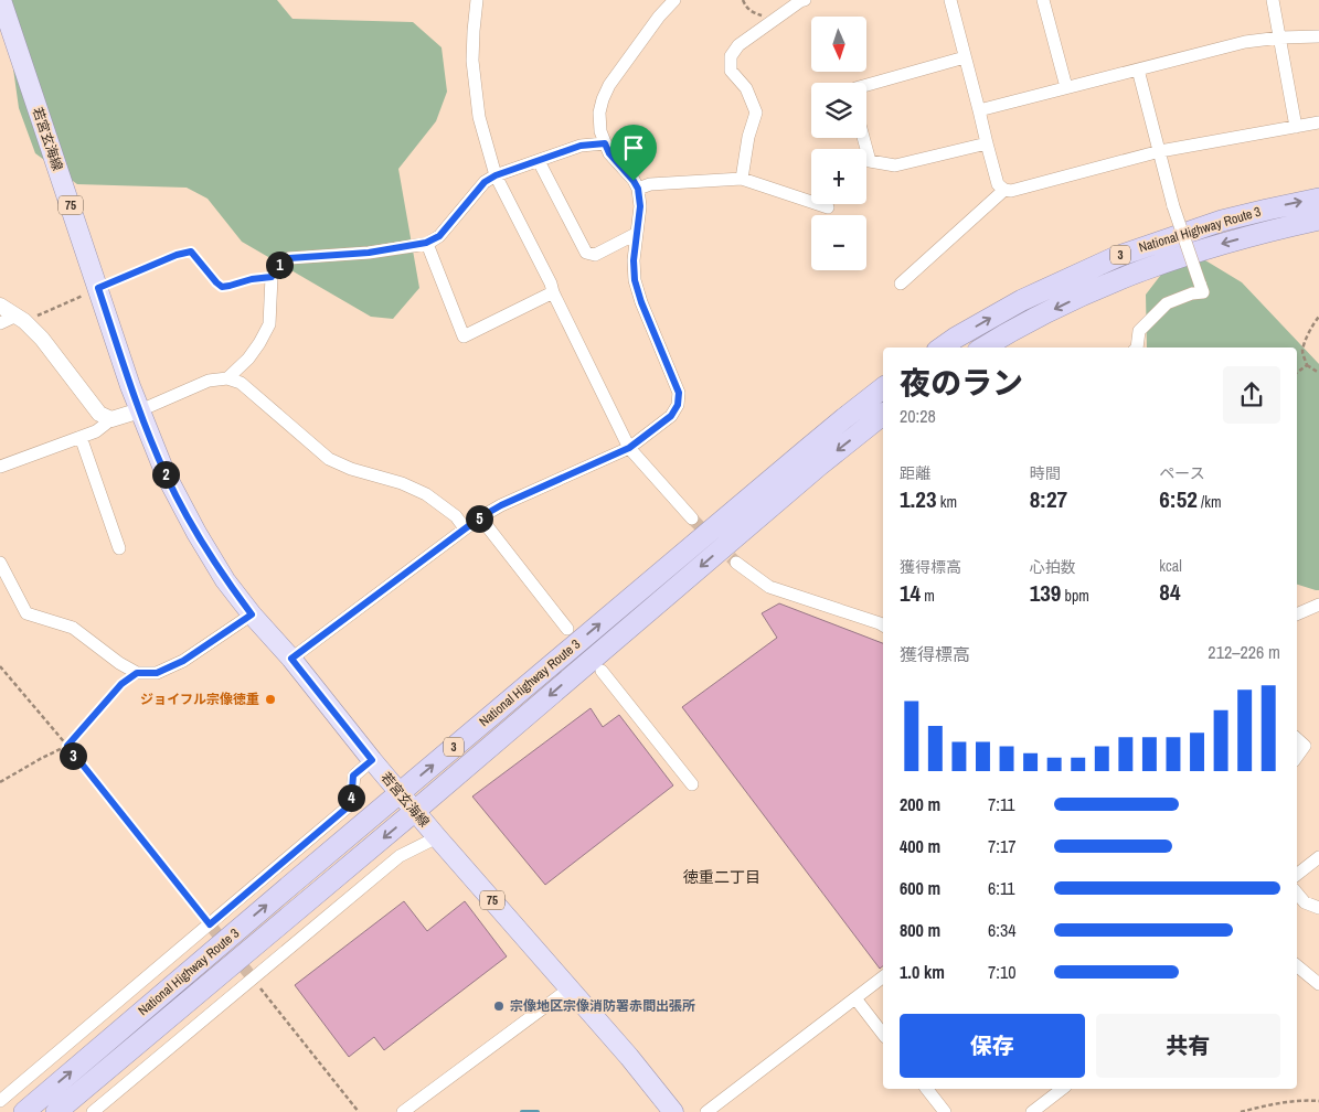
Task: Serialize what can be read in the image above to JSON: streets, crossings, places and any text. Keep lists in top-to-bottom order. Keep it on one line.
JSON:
{"streets":{"highway":["National Highway Route 3","3"],"main road":["若宮玄海線","75"]},"crossings":[["若宮玄海線","National Highway Route 3"]],"districts":["徳重二丁目"],"places":["ジョイフル宗像徳重","宗像地区宗像消防署赤間出張所"],"north":"bottom","page":{"map_buttons":["+","−"],"pins":["1","2","5","3","4"],"heading":["夜のラン","20:28"],"stats":[["距離","1.23 km"],["時間","8:27"],["ペース","6:52 /km"],["獲得標高","14 m"],["心拍数","139 bpm"],["kcal","84"]],"chart":["獲得標高","212–226 m"],"list":[{"name":"200 m","note":"7:11"},{"name":"400 m","note":"7:17"},{"name":"600 m","note":"6:11"},{"name":"800 m","note":"6:34"},{"name":"1.0 km","note":"7:10"}],"buttons":["保存","共有"]}}
